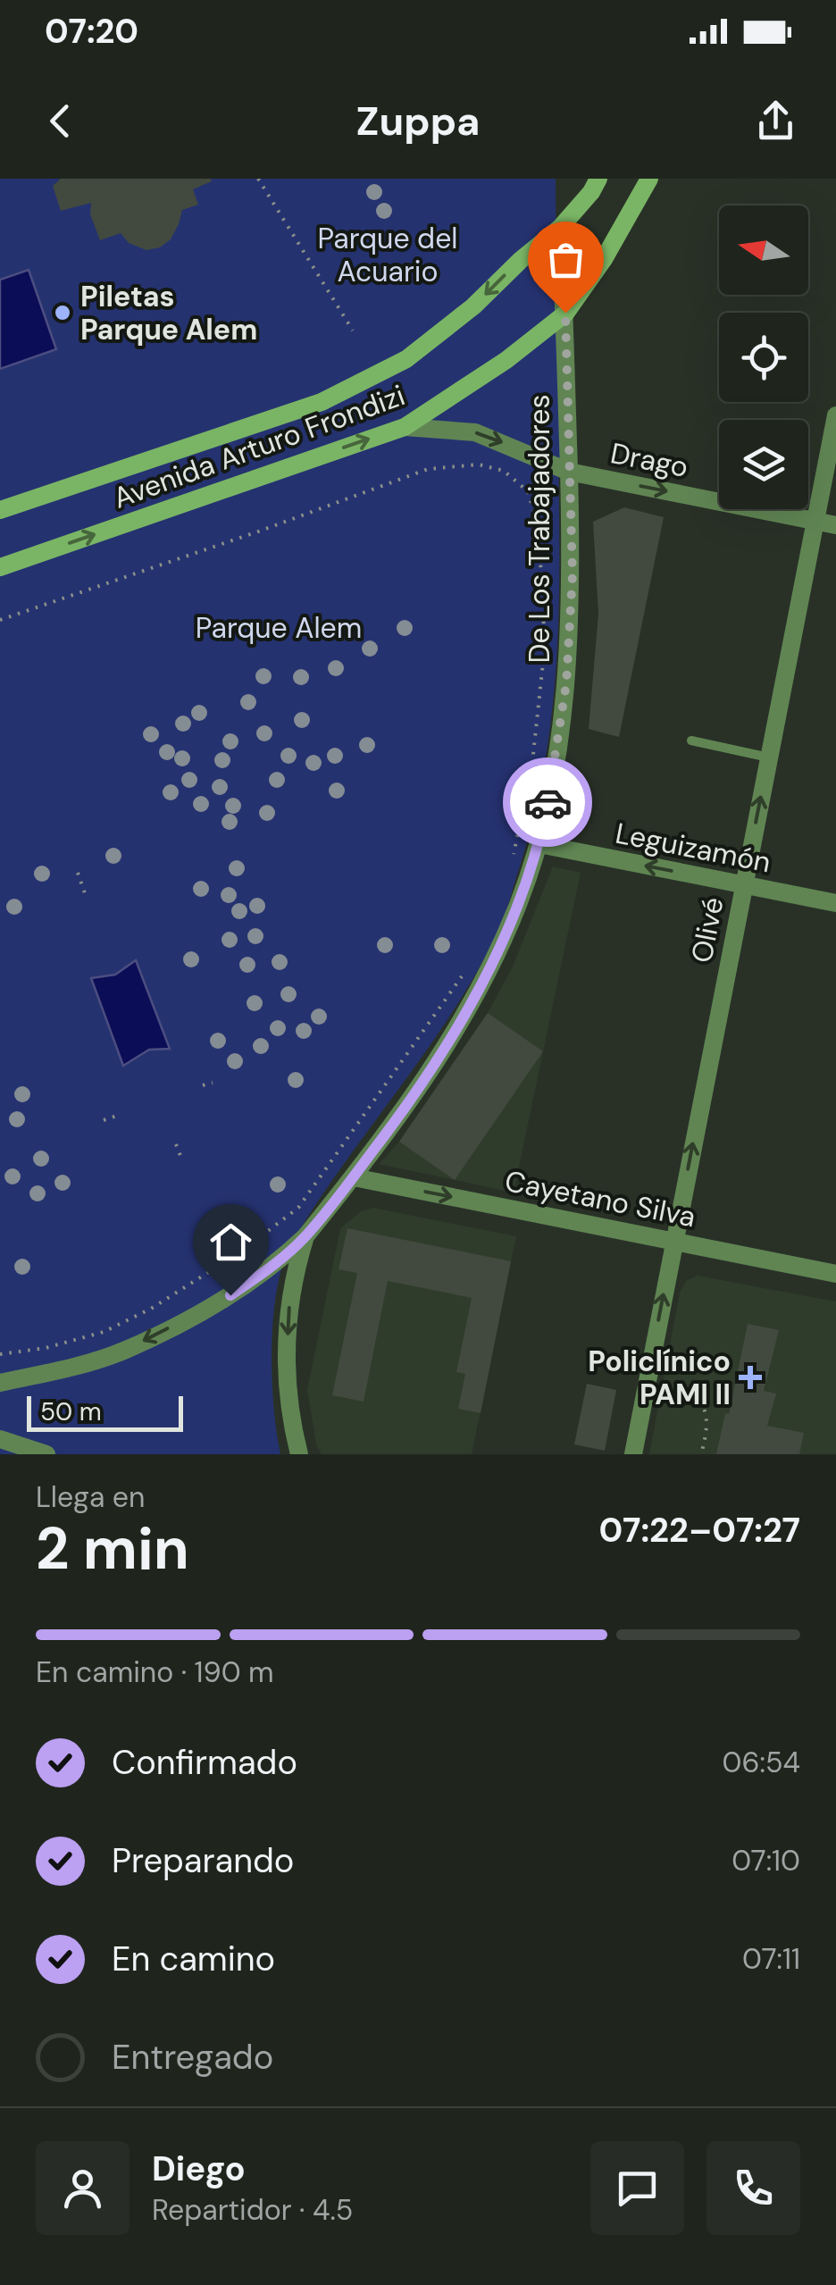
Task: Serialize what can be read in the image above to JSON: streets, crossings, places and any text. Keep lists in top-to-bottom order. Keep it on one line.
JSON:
{"streets":{"main road":["Avenida Arturo Frondizi"],"street":["Drago","De Los Trabajadores","Leguizamón","Olivé","Cayetano Silva"]},"crossings":[["Avenida Arturo Frondizi","Drago"],["Avenida Arturo Frondizi","De Los Trabajadores"],["Drago","De Los Trabajadores"],["Drago","Olivé"],["De Los Trabajadores","Leguizamón"],["De Los Trabajadores","Cayetano Silva"],["Leguizamón","Olivé"],["Olivé","Cayetano Silva"]],"one_way":["Drago","Leguizamón","Olivé","Cayetano Silva"],"parks":["Parque del Acuario","Parque Alem"],"places":{"other":["Piletas Parque Alem"],"health":["Policlínico PAMI II"]},"scale_bar":"50 m","north":"left","page":{"status":"07:20","header":"Zuppa","scale":"50 m","heading":["2 min","Llega en","07:22–07:27"],"panel":["Diego","Repartidor · 4.5"],"bar":"En camino · 190 m","list":[["Confirmado","06:54"],["Preparando","07:10"],["En camino","07:11"],"Entregado"]}}
